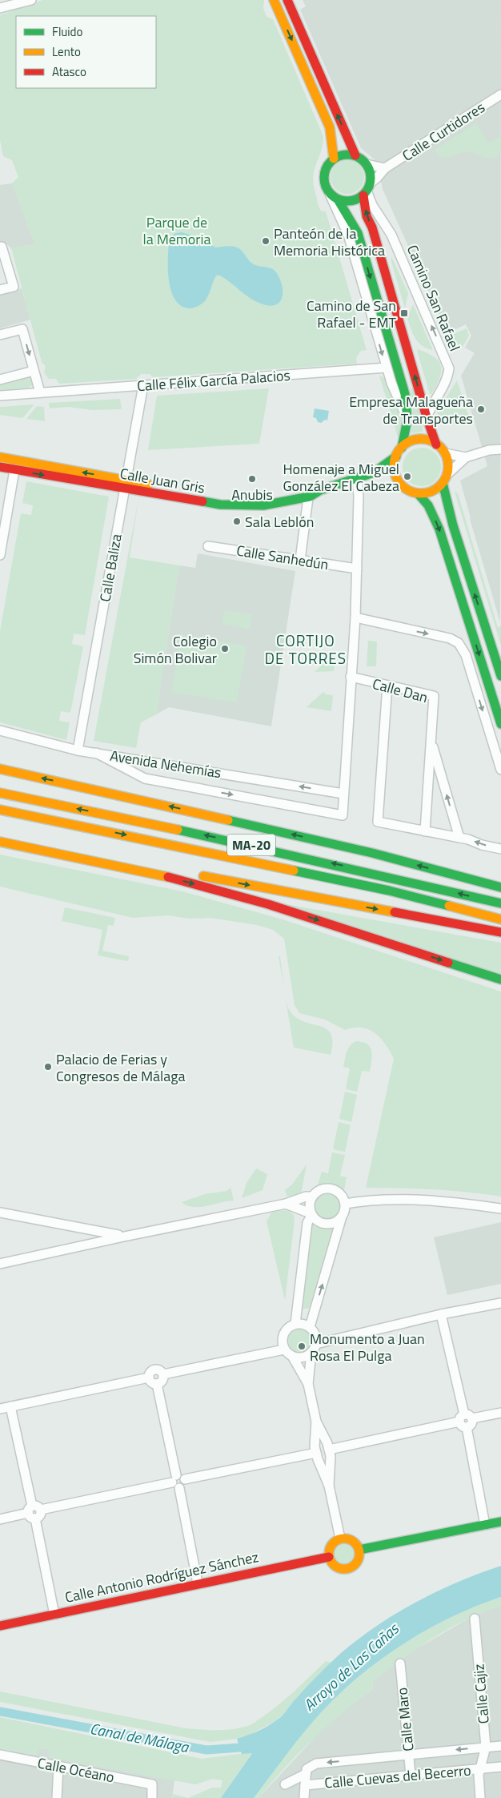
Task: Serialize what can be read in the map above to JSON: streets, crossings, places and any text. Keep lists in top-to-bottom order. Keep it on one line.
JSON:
{"streets":{"main road":["Calle Juan Gris","MA-20","Calle Antonio Rodríguez Sánchez"],"street":["Calle Curtidores","Camino San Rafael","Calle Félix García Palacios","Calle Sanhedún","Calle Baliza","Calle Dan","Avenida Nehemías","Calle Cajiz","Calle Maro","Calle Océano","Calle Cuevas del Becerro"]},"crossings":[["Calle Curtidores","Camino San Rafael"],["Calle Félix García Palacios","Calle Baliza"],["Calle Juan Gris","Calle Baliza"],["Calle Juan Gris","Avenida Nehemías"],["Calle Sanhedún","Avenida Nehemías"],["Calle Dan","Avenida Nehemías"],["Calle Cajiz","Calle Cuevas del Becerro"],["Calle Maro","Calle Cuevas del Becerro"]],"districts":["CORTIJO DE TORRES"],"water":["Arroyo de Las Cañas","Canal de Málaga"],"parks":["Parque de la Memoria"],"places":{"other":["Panteón de la Memoria Histórica","Empresa Malagueña de Transportes","Homenaje a Miguel González El Cabeza","Anubis","Sala Leblón","Colegio Simón Bolivar","Palacio de Ferias y Congresos de Málaga","Monumento a Juan Rosa El Pulga"],"transit":["Camino de San Rafael - EMT"]},"legend":["Fluido","Lento","Atasco"]}
